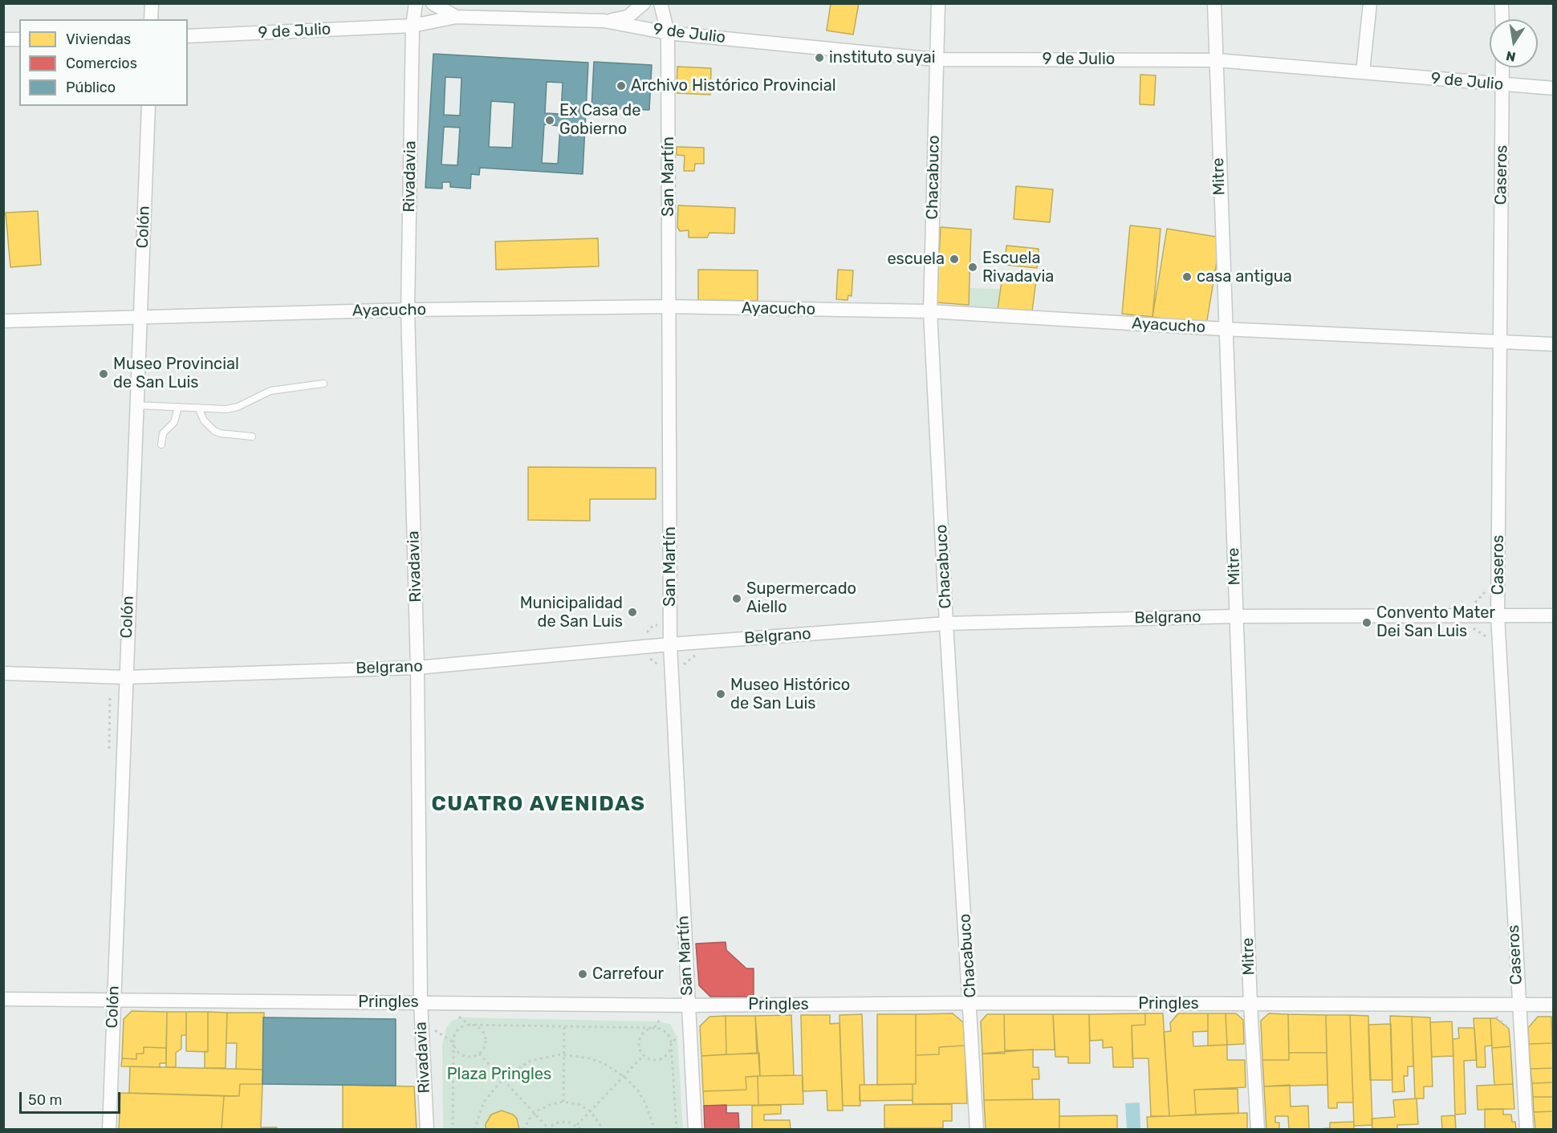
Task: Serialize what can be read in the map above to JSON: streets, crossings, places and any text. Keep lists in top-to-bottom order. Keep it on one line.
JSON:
{"streets":{"street":["9 de Julio","Caseros","Rivadavia","San Martín","Mitre","Chacabuco","Colón","Ayacucho","Belgrano","Pringles"]},"crossings":[["9 de Julio","Caseros"],["9 de Julio","Rivadavia"],["9 de Julio","San Martín"],["9 de Julio","Mitre"],["9 de Julio","Chacabuco"],["Caseros","Ayacucho"],["Caseros","Belgrano"],["Caseros","Pringles"],["Rivadavia","Ayacucho"],["Rivadavia","Belgrano"],["Rivadavia","Pringles"],["San Martín","Ayacucho"],["San Martín","Belgrano"],["San Martín","Pringles"],["Mitre","Ayacucho"],["Mitre","Belgrano"],["Mitre","Pringles"],["Chacabuco","Ayacucho"],["Chacabuco","Belgrano"],["Chacabuco","Pringles"],["Colón","Ayacucho"],["Colón","Belgrano"],["Colón","Pringles"]],"districts":["CUATRO AVENIDAS"],"parks":["Plaza Pringles"],"places":["instituto suyai","Archivo Histórico Provincial","Ex Casa de Gobierno","escuela","Escuela Rivadavia","casa antigua","Museo Provincial de San Luis","Supermercado Aiello","Municipalidad de San Luis","Convento Mater Dei San Luis","Museo Histórico de San Luis","Carrefour"],"legend":["Viviendas","Comercios","Público"],"scale_bar":"50 m","north":"bottom"}
